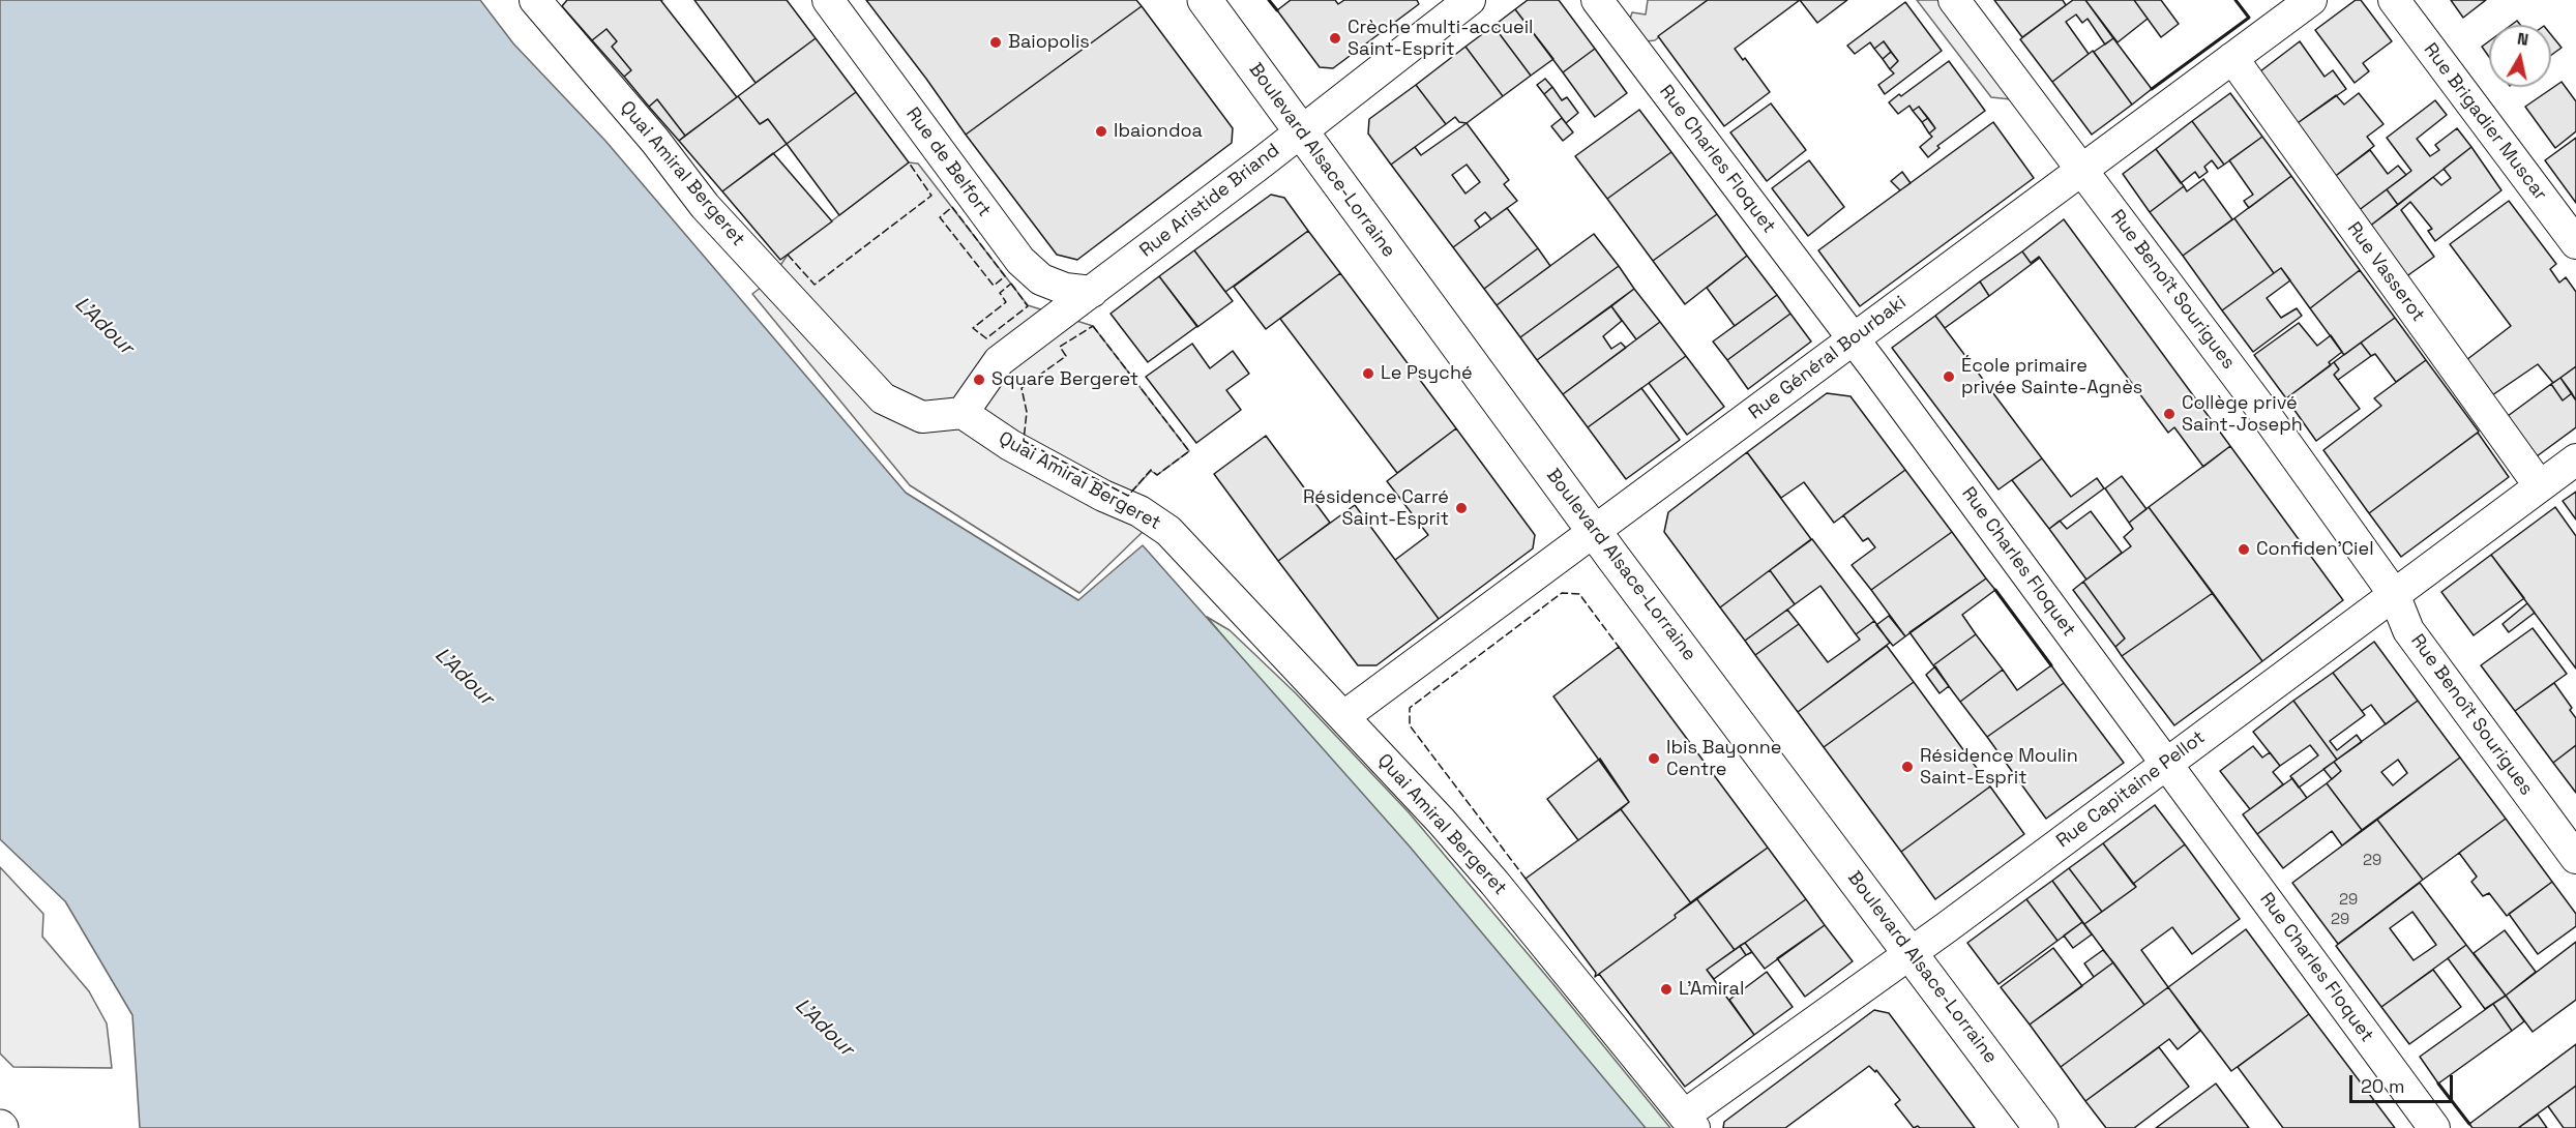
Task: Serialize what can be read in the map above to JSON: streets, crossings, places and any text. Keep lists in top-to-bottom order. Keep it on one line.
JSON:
{"streets":{"main road":["Boulevard Alsace-Lorraine"],"street":["Rue Brigadier Muscar","Rue Charles Floquet","Rue de Belfort","Quai Amiral Bergeret","Rue Aristide Briand","Rue Vasserot","Rue Benoît Sourigues","Rue Général Bourbaki","Rue Capitaine Pellot"]},"crossings":[["Rue Charles Floquet","Rue Général Bourbaki"],["Rue Charles Floquet","Rue Capitaine Pellot"],["Boulevard Alsace-Lorraine","Rue Aristide Briand"],["Boulevard Alsace-Lorraine","Rue Général Bourbaki"],["Boulevard Alsace-Lorraine","Rue Capitaine Pellot"],["Rue de Belfort","Rue Aristide Briand"],["Quai Amiral Bergeret","Rue Aristide Briand"],["Quai Amiral Bergeret","Rue Général Bourbaki"],["Quai Amiral Bergeret","Rue Capitaine Pellot"],["Rue Vasserot","Rue Général Bourbaki"],["Rue Vasserot","Rue Capitaine Pellot"],["Rue Benoît Sourigues","Rue Général Bourbaki"],["Rue Benoît Sourigues","Rue Capitaine Pellot"]],"water":["L'Adour"],"places":["Crèche multi-accueil Saint-Esprit","Baiopolis","Ibaiondoa","Le Psyché","École primaire privée Sainte-Agnès","Square Bergeret","Collège privé Saint-Joseph","Résidence Carré Saint-Esprit","Confiden'Ciel","Ibis Bayonne Centre","Résidence Moulin Saint-Esprit","L'Amiral"],"house_numbers":["29","29","29"],"scale_bar":"20 m","north":"top"}
